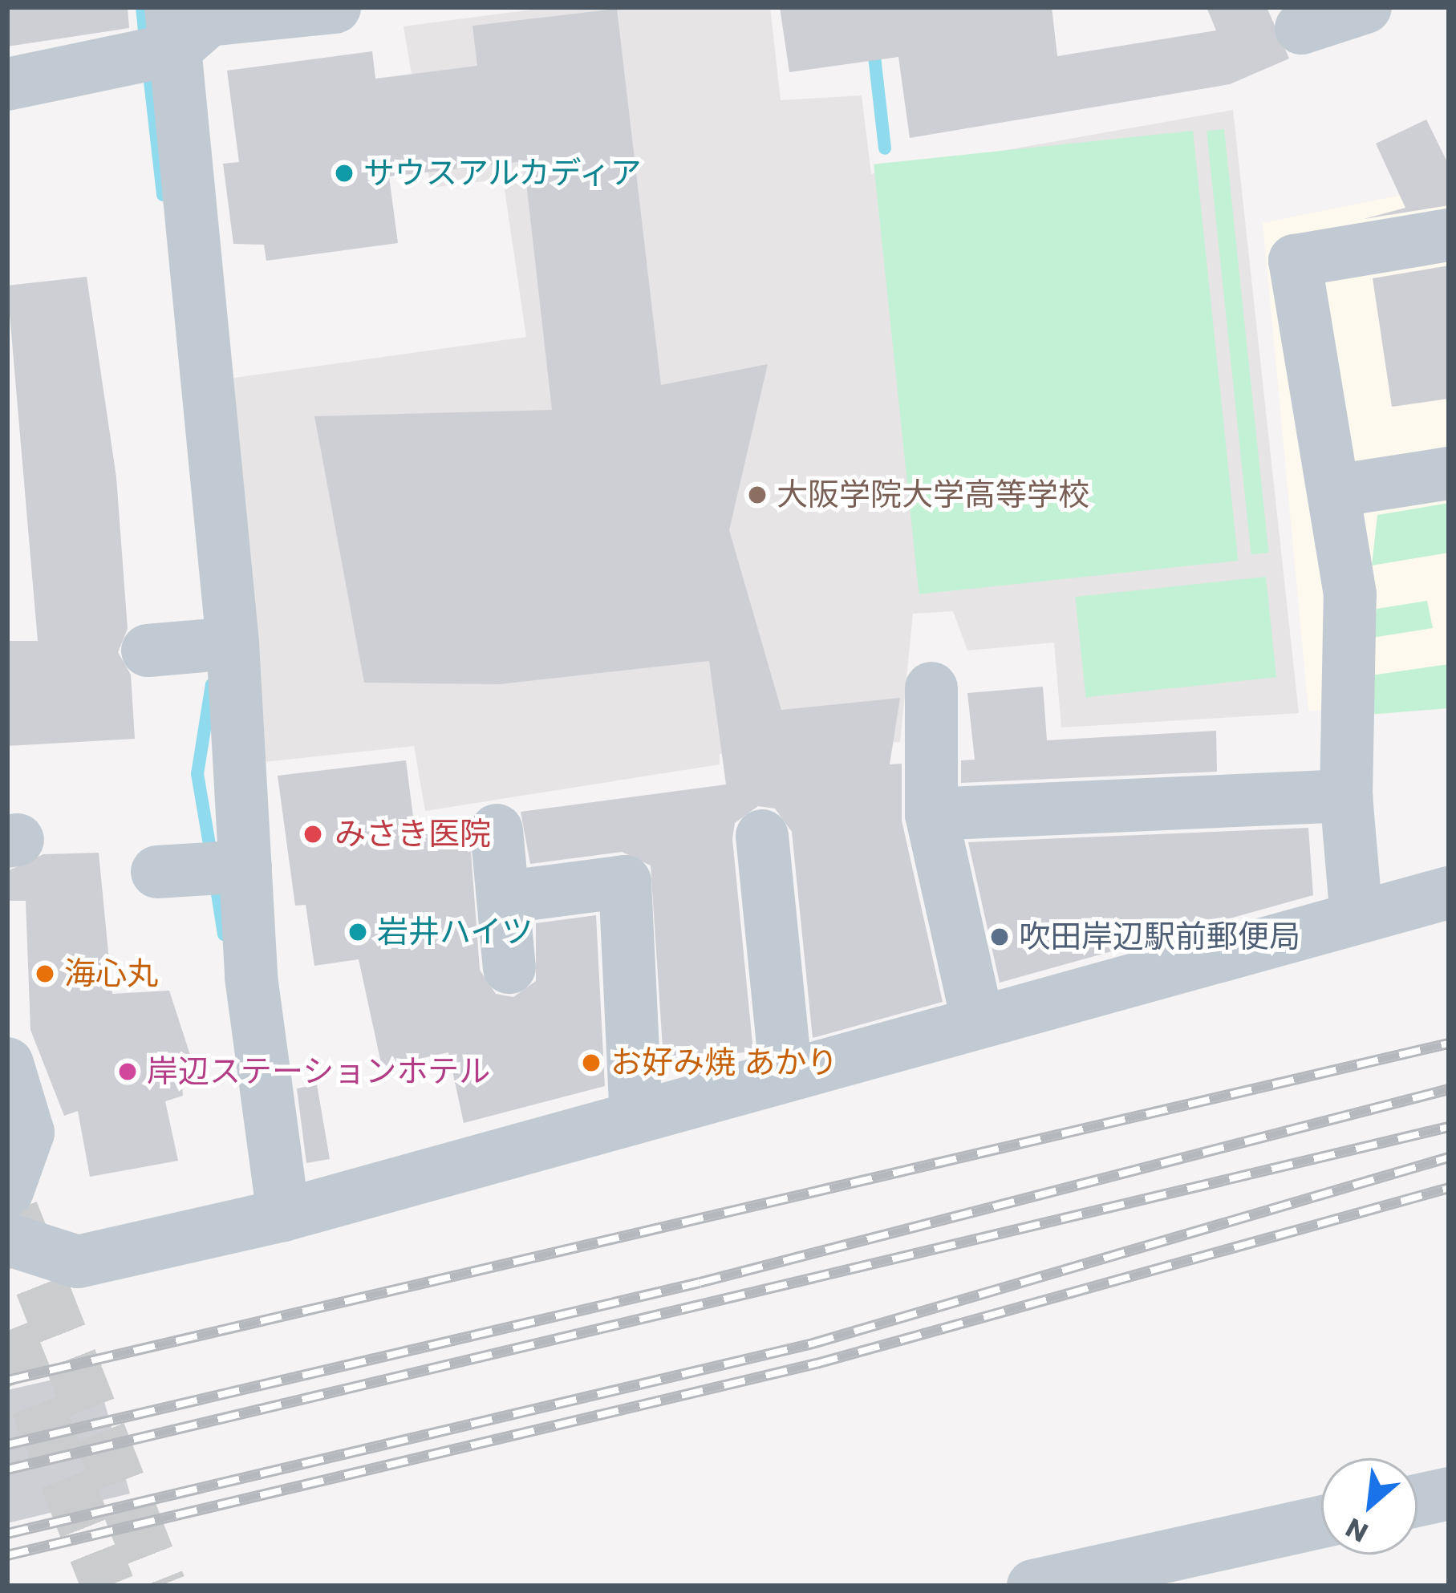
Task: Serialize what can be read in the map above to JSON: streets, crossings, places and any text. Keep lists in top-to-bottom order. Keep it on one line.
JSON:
{"places":["サウスアルカディア","大阪学院大学高等学校","みさき医院","岩井ハイツ","吹田岸辺駅前郵便局","海心丸","お好み焼 あかり","岸辺ステーションホテル"],"north":"bottom left"}
